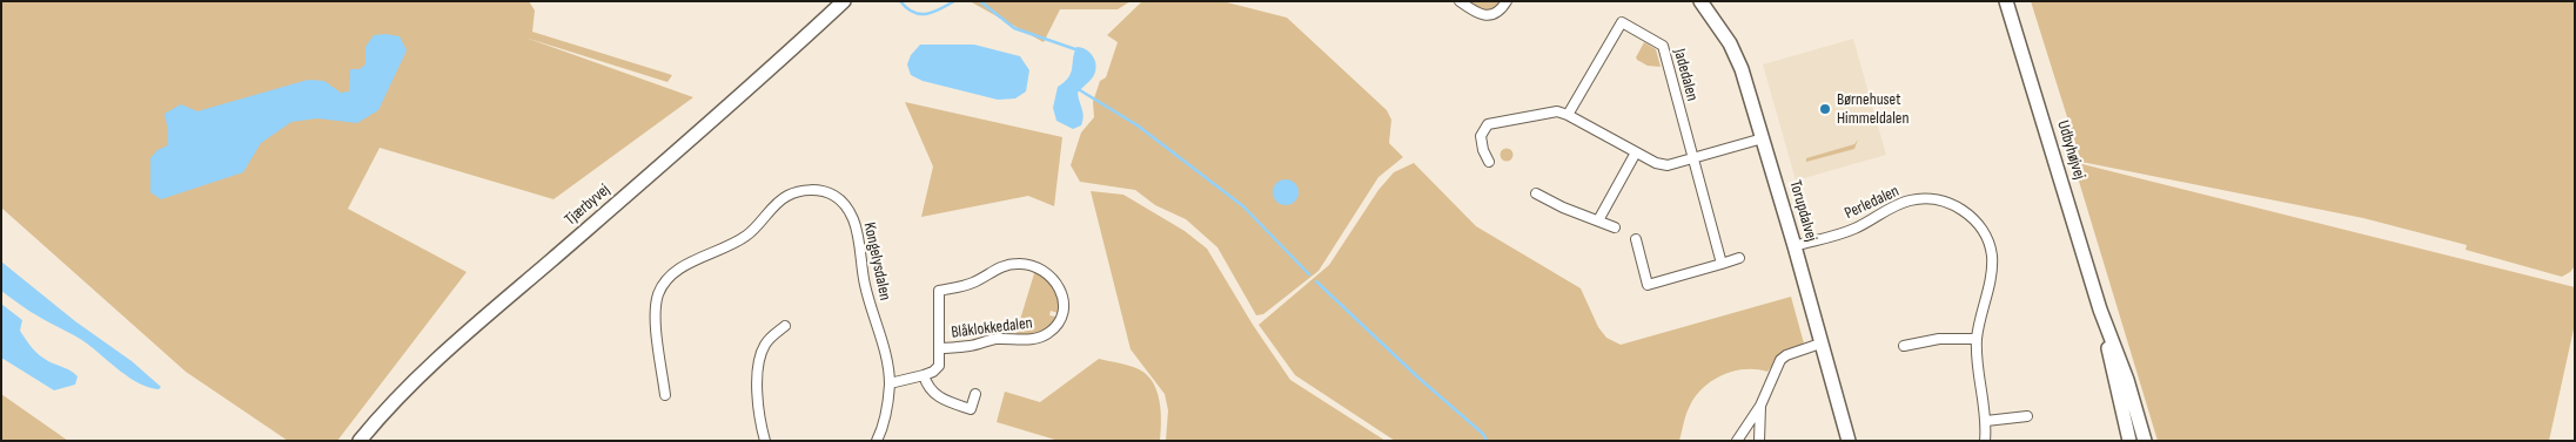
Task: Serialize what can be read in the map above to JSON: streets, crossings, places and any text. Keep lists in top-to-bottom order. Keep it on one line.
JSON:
{"streets":{"street":["Jadedalen","Udbyhøjvej","Perledalen","Tjærbyvej","Torupdalvej","Kongelysdalen","Blåklokkedalen"]},"crossings":[["Perledalen","Torupdalvej"]],"places":["Børnehuset Himmeldalen"]}
